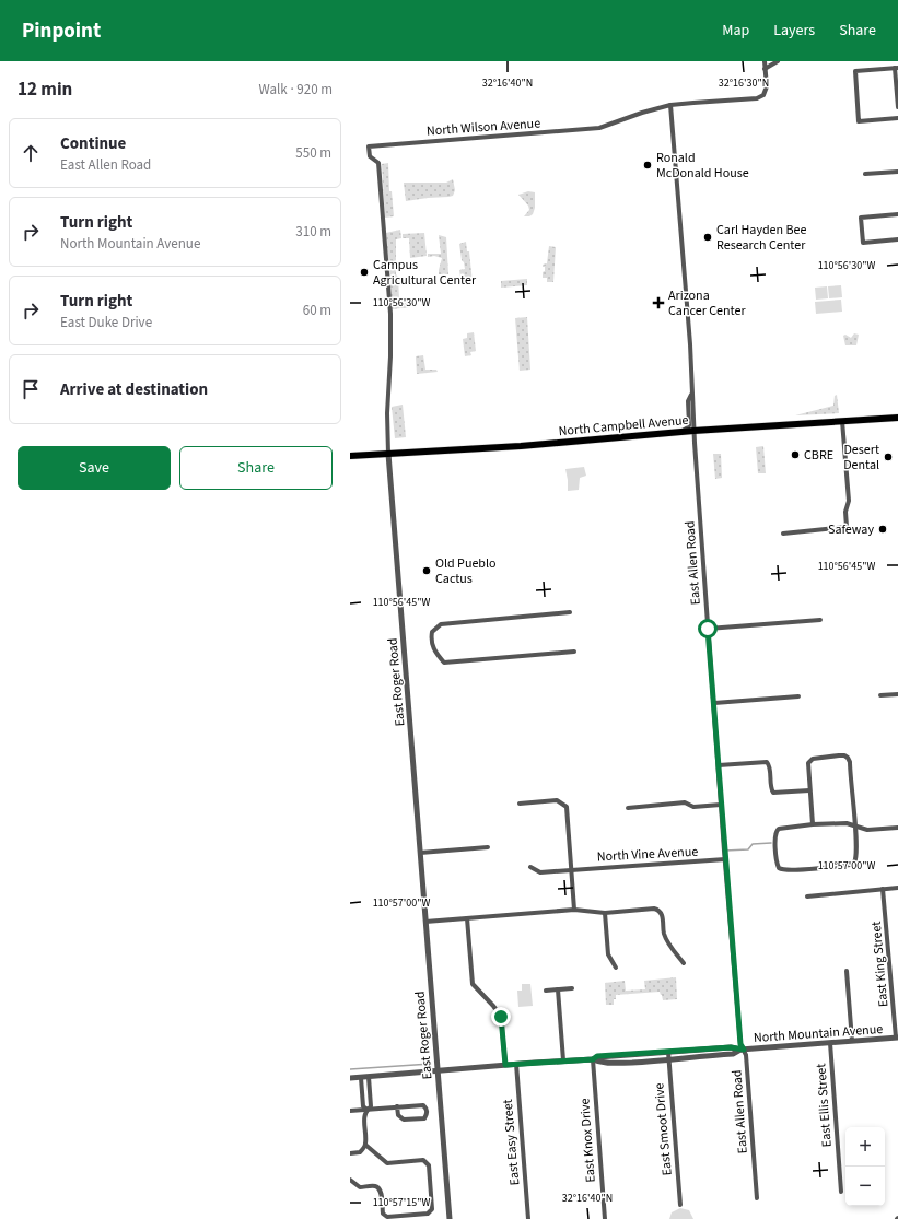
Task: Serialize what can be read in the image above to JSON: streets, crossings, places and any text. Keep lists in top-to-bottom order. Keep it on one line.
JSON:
{"streets":{"main road":["North Campbell Avenue"],"street":["North Wilson Avenue","East Allen Road","East Roger Road","North Vine Avenue","East King Street","North Mountain Avenue","East Ellis Street","East Smoot Drive","East Knox Drive","East Easy Street"]},"crossings":[["North Wilson Avenue","East Allen Road"],["North Wilson Avenue","East Roger Road"],["North Campbell Avenue","East Allen Road"],["North Campbell Avenue","East Roger Road"],["East Allen Road","North Vine Avenue"],["East Allen Road","North Mountain Avenue"],["East Roger Road","North Mountain Avenue"],["East King Street","North Mountain Avenue"],["North Mountain Avenue","East Ellis Street"],["North Mountain Avenue","East Smoot Drive"],["North Mountain Avenue","East Knox Drive"],["North Mountain Avenue","East Easy Street"]],"places":{"other":["Ronald McDonald House","Carl Hayden Bee Research Center","Campus Agricultural Center","CBRE","Desert Dental","Safeway","Old Pueblo Cactus"],"health":["Arizona Cancer Center"]},"page":{"header":"Pinpoint","nav":["Map","Layers","Share"],"heading":["12 min","Walk · 920 m"],"list":[["Continue","East Allen Road","550 m"],["Turn right","North Mountain Avenue","310 m"],["Turn right","East Duke Drive","60 m"],"Arrive at destination"],"buttons":["Save","Share"],"map_buttons":["+","−"]},"coordinates":["32°16'40\"N","32°16'30\"N","110°56'30\"W","110°56'45\"W","110°57'00\"W","110°57'15\"W"]}
